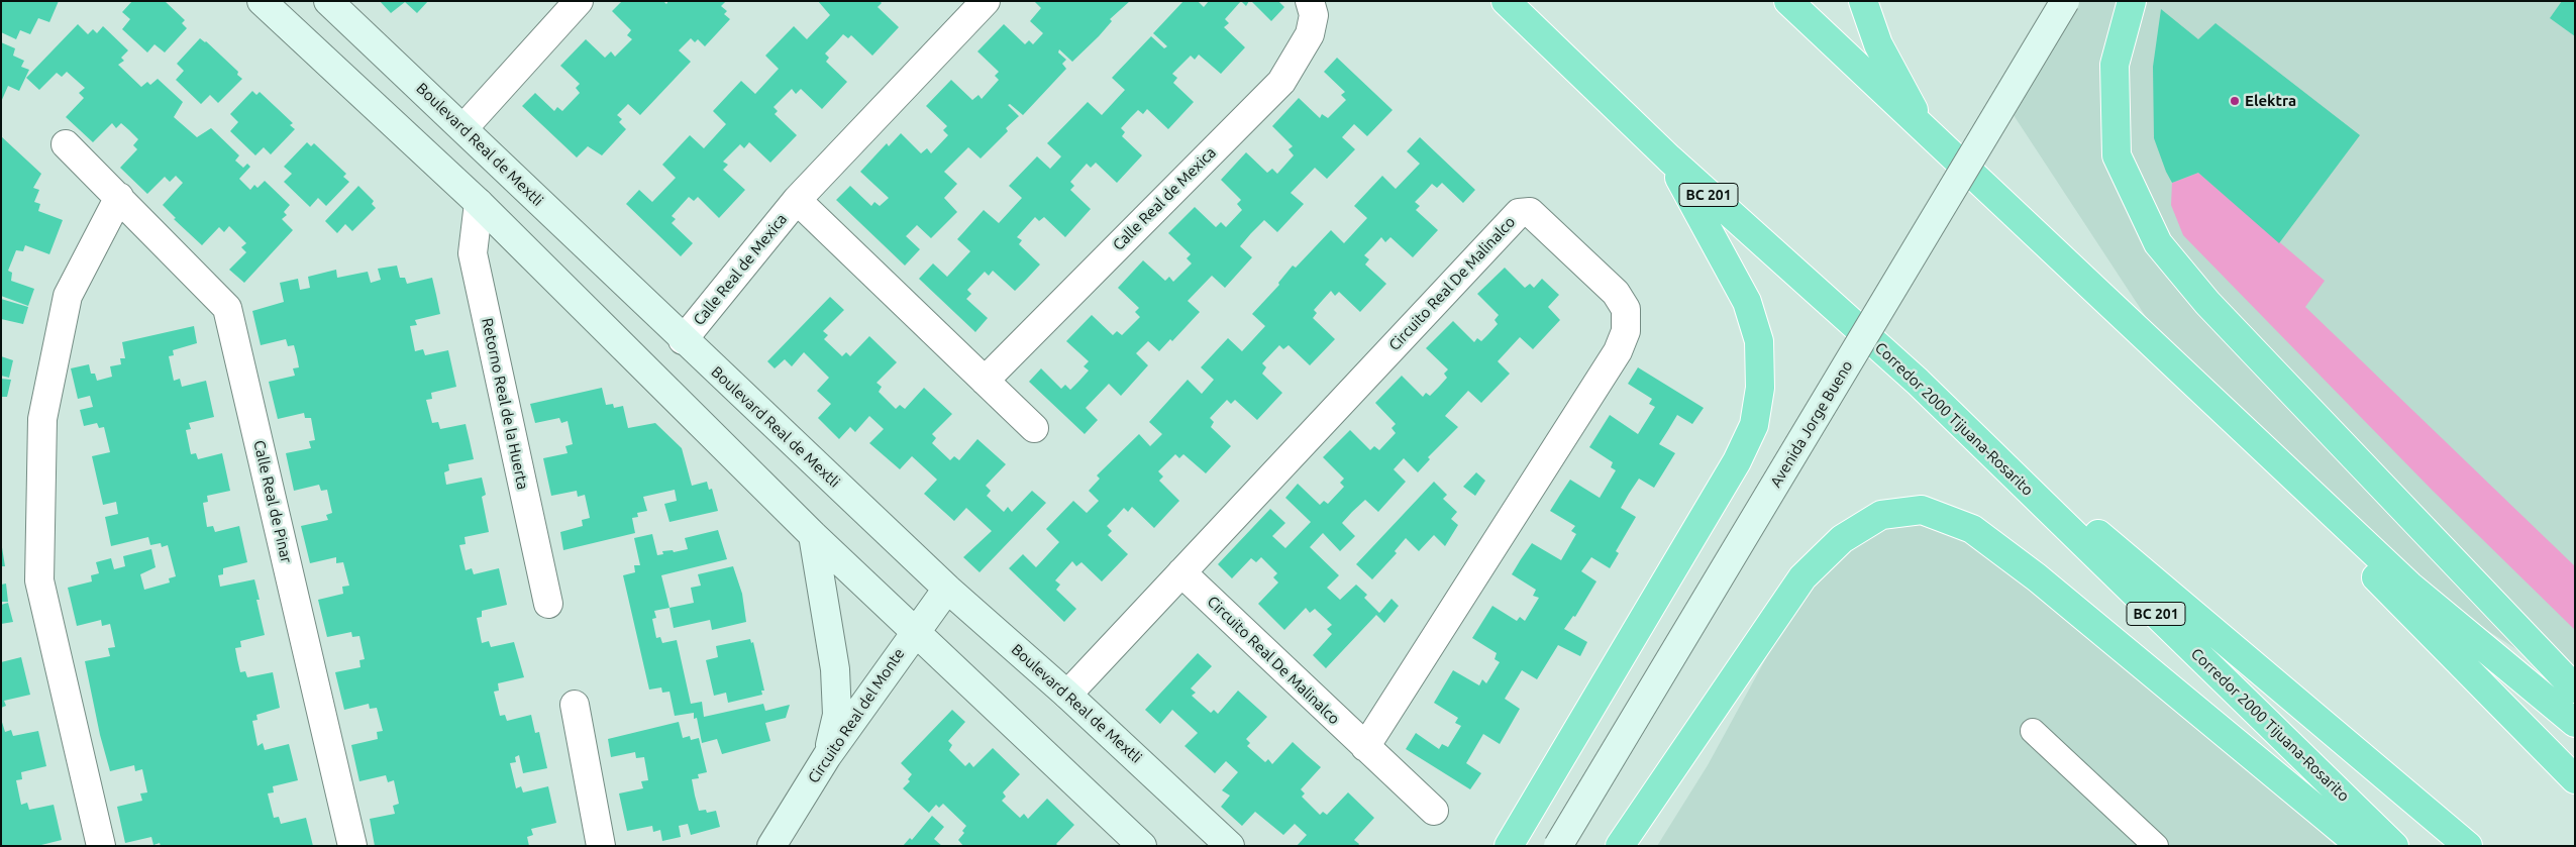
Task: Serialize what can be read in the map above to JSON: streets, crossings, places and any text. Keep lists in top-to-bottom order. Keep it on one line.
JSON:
{"streets":{"highway":["BC 201","Corredor 2000 Tijuana-Rosarito"],"street":["Boulevard Real de Mextli","Calle Real de Mexica","Circuito Real De Malinalco","Retorno Real de la Huerta","Avenida Jorge Bueno","Calle Real de Pinar","Circuito Real del Monte"]},"crossings":[["Boulevard Real de Mextli","Calle Real de Mexica"],["Boulevard Real de Mextli","Circuito Real De Malinalco"],["Boulevard Real de Mextli","Circuito Real del Monte"]],"places":["Elektra"]}
